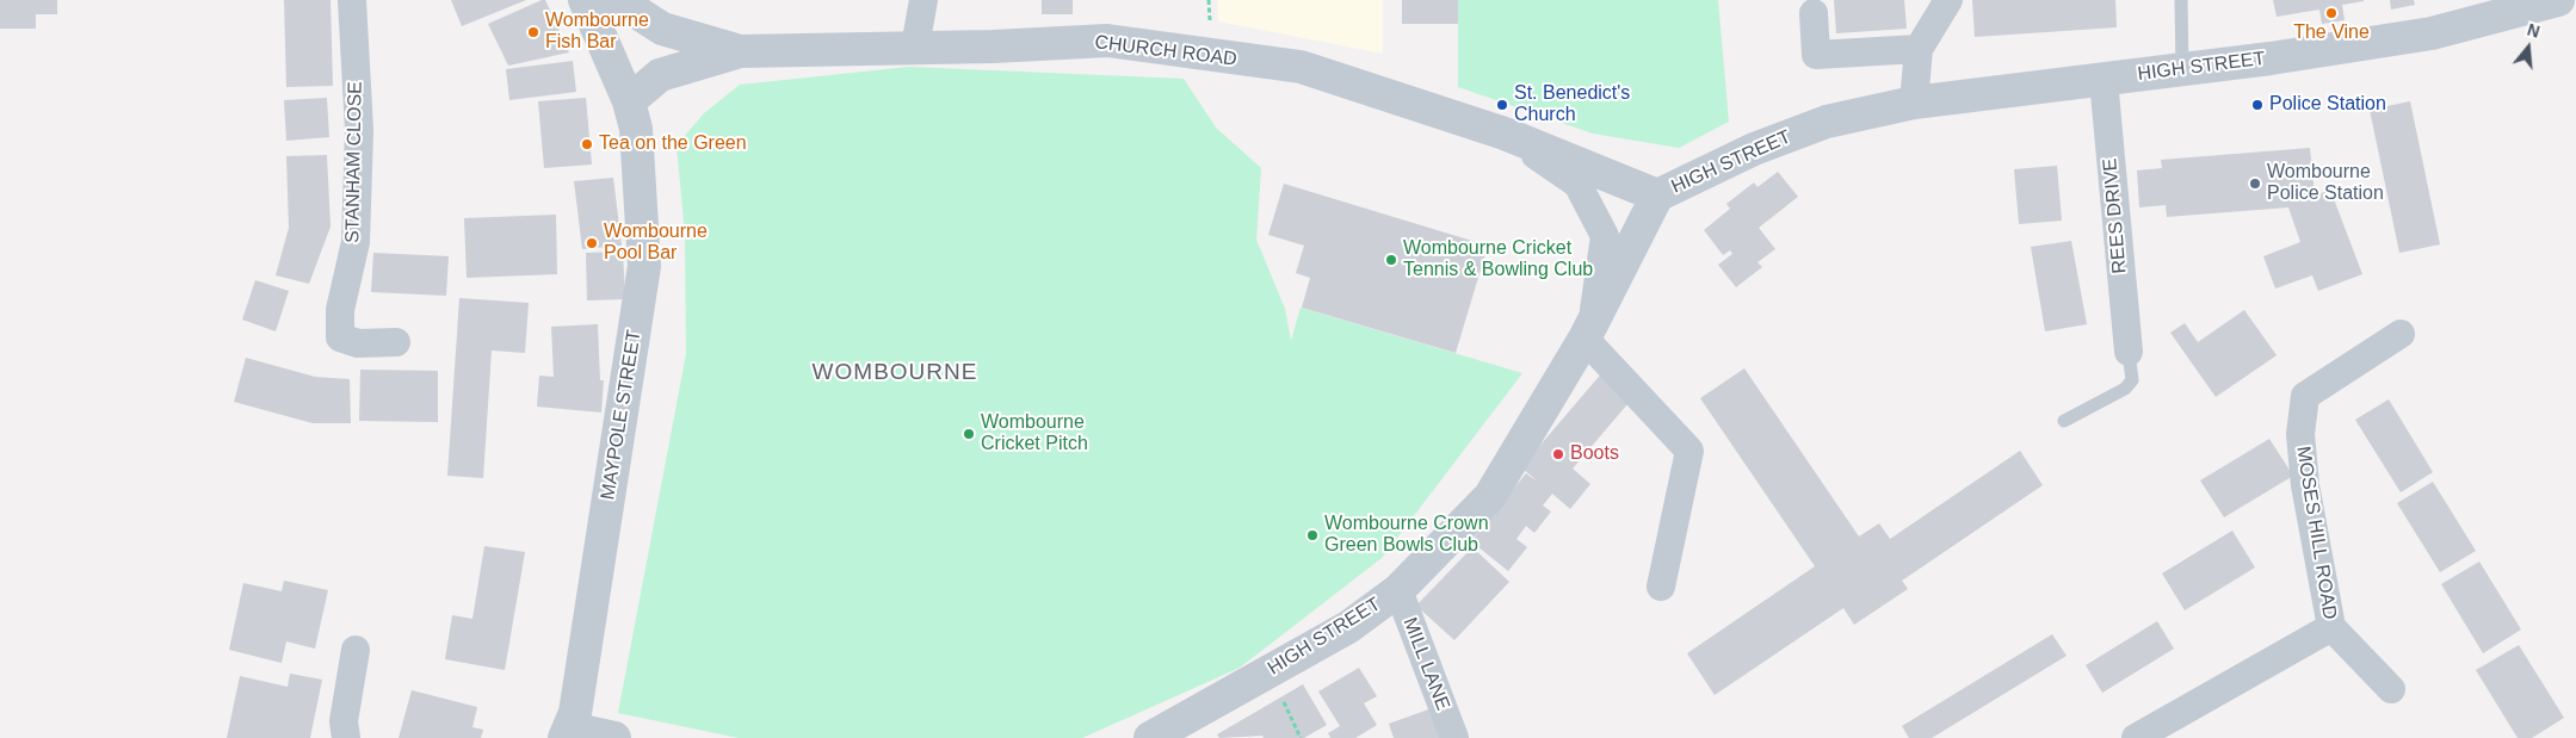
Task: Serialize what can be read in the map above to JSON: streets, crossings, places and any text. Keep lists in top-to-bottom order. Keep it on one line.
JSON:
{"streets":{"street":["CHURCH ROAD","HIGH STREET","STANHAM CLOSE","REES DRIVE","MAYPOLE STREET","MOSES HILL ROAD","MILL LANE"]},"crossings":[["CHURCH ROAD","HIGH STREET"],["CHURCH ROAD","MAYPOLE STREET"],["HIGH STREET","REES DRIVE"],["HIGH STREET","MILL LANE"]],"districts":["WOMBOURNE"],"places":["The Vine","Wombourne Fish Bar","St. Benedict's Church","Police Station","Tea on the Green","Wombourne Police Station","Wombourne Pool Bar","Wombourne Cricket Tennis & Bowling Club","Wombourne Cricket Pitch","Boots","Wombourne Crown Green Bowls Club"],"north":"top"}
